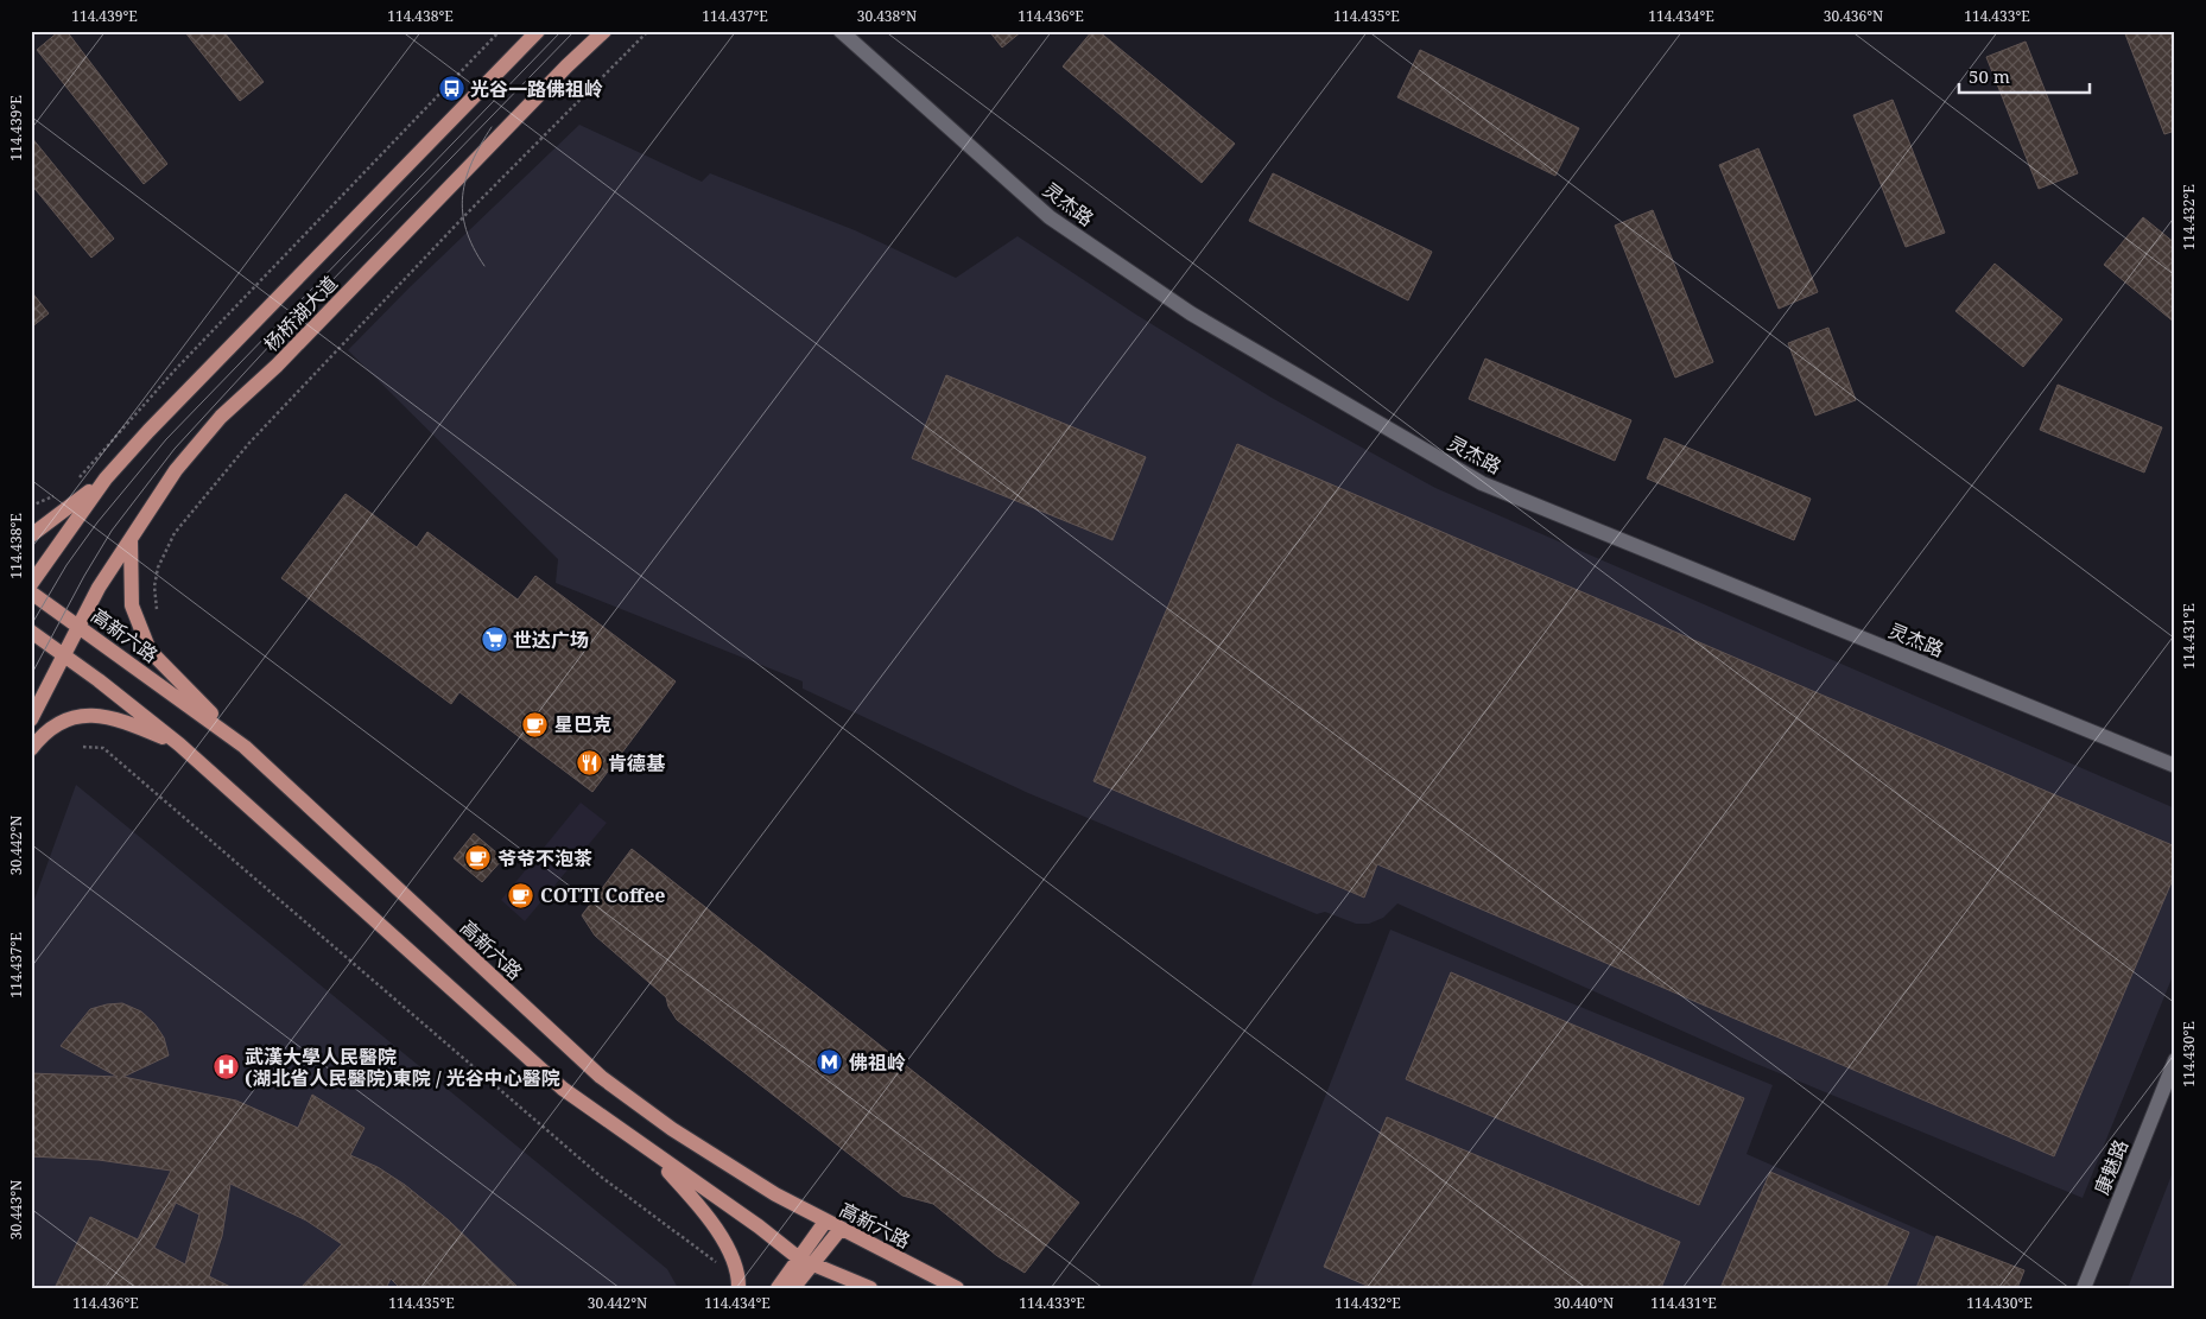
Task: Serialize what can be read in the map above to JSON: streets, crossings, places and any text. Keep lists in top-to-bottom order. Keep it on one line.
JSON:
{"streets":{"main road":["杨桥湖大道","高新六路"],"street":["灵杰路","康魅路"]},"crossings":[["杨桥湖大道","高新六路"]],"places":{"bus stop":["光谷一路佛祖岭"],"supermarket":["世达广场"],"cafe":["星巴克","爷爷不泡茶","COTTI Coffee"],"restaurant":["肯德基"],"metro station":["佛祖岭"],"hospital":["武漢大學人民醫院 (湖北省人民醫院)東院 / 光谷中心醫院"]},"scale_bar":"50 m","coordinates":["114.439°E","114.438°E","114.437°E","30.438°N","114.436°E","114.435°E","114.434°E","30.436°N","114.433°E","114.432°E","114.431°E","30.442°N","114.430°E","30.443°N","30.440°N"]}
